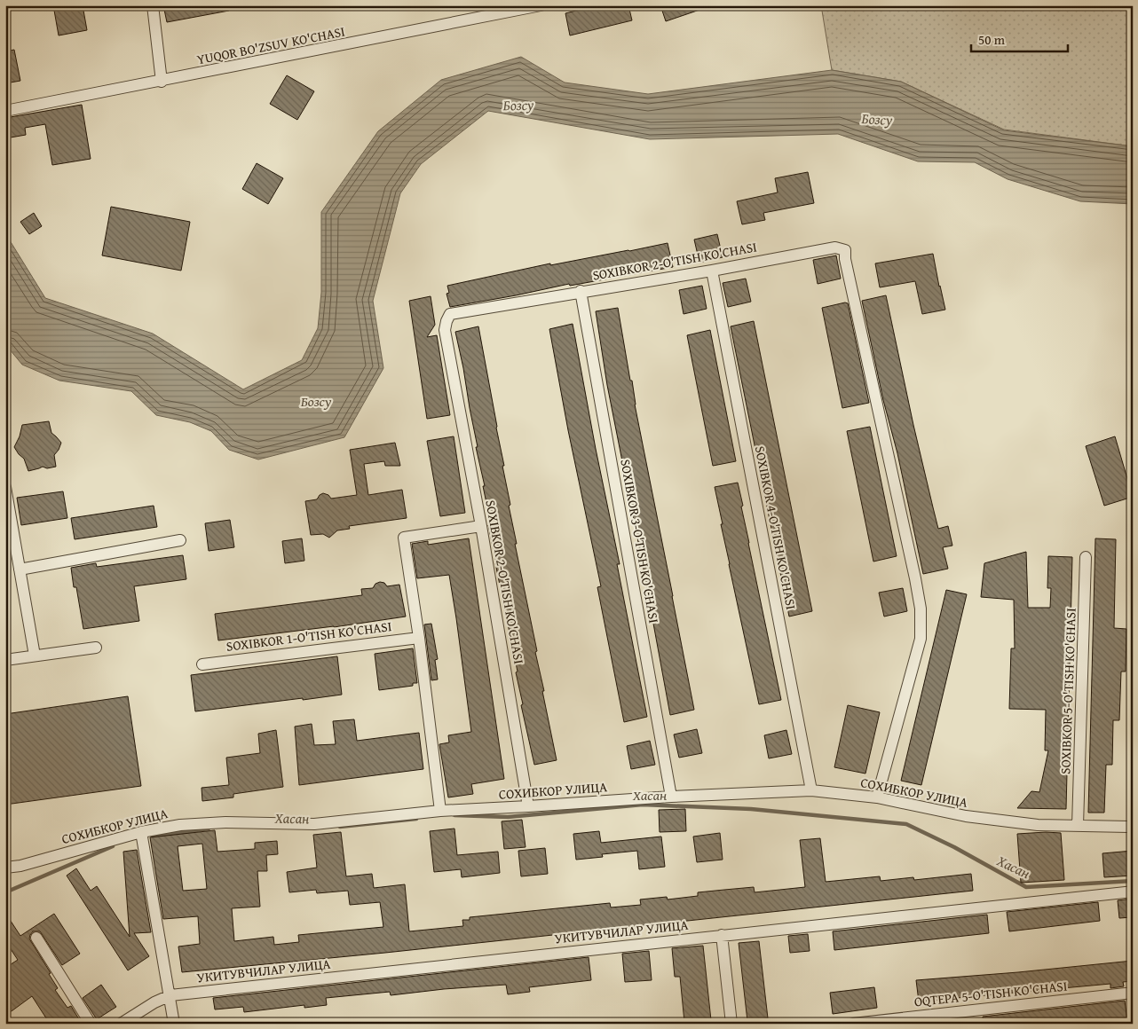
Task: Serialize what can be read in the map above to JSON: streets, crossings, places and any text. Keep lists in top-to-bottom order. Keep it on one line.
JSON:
{"streets":{"street":["YUQOR BO'ZSUV KO'CHASI","SOXIBKOR 2-O'TISH KO'CHASI","SOXIBKOR 4-O'TISH KO'CHASI","SOXIBKOR 3-O'TISH KO'CHASI","SOXIBKOR 1-O'TISH KO'CHASI","SOXIBKOR 5-O'TISH KO'CHASI","СОХИБКОР УЛИЦА","УКИТУВЧИЛАР УЛИЦА","OQTEPA 5-O'TISH KO'CHASI"]},"crossings":[["SOXIBKOR 2-O'TISH KO'CHASI","SOXIBKOR 4-O'TISH KO'CHASI"],["SOXIBKOR 2-O'TISH KO'CHASI","SOXIBKOR 3-O'TISH KO'CHASI"],["SOXIBKOR 2-O'TISH KO'CHASI","СОХИБКОР УЛИЦА"],["SOXIBKOR 4-O'TISH KO'CHASI","СОХИБКОР УЛИЦА"],["SOXIBKOR 3-O'TISH KO'CHASI","СОХИБКОР УЛИЦА"],["SOXIBKOR 5-O'TISH KO'CHASI","СОХИБКОР УЛИЦА"]],"water":["Бозсу","Хасан"],"scale_bar":"50 m"}
